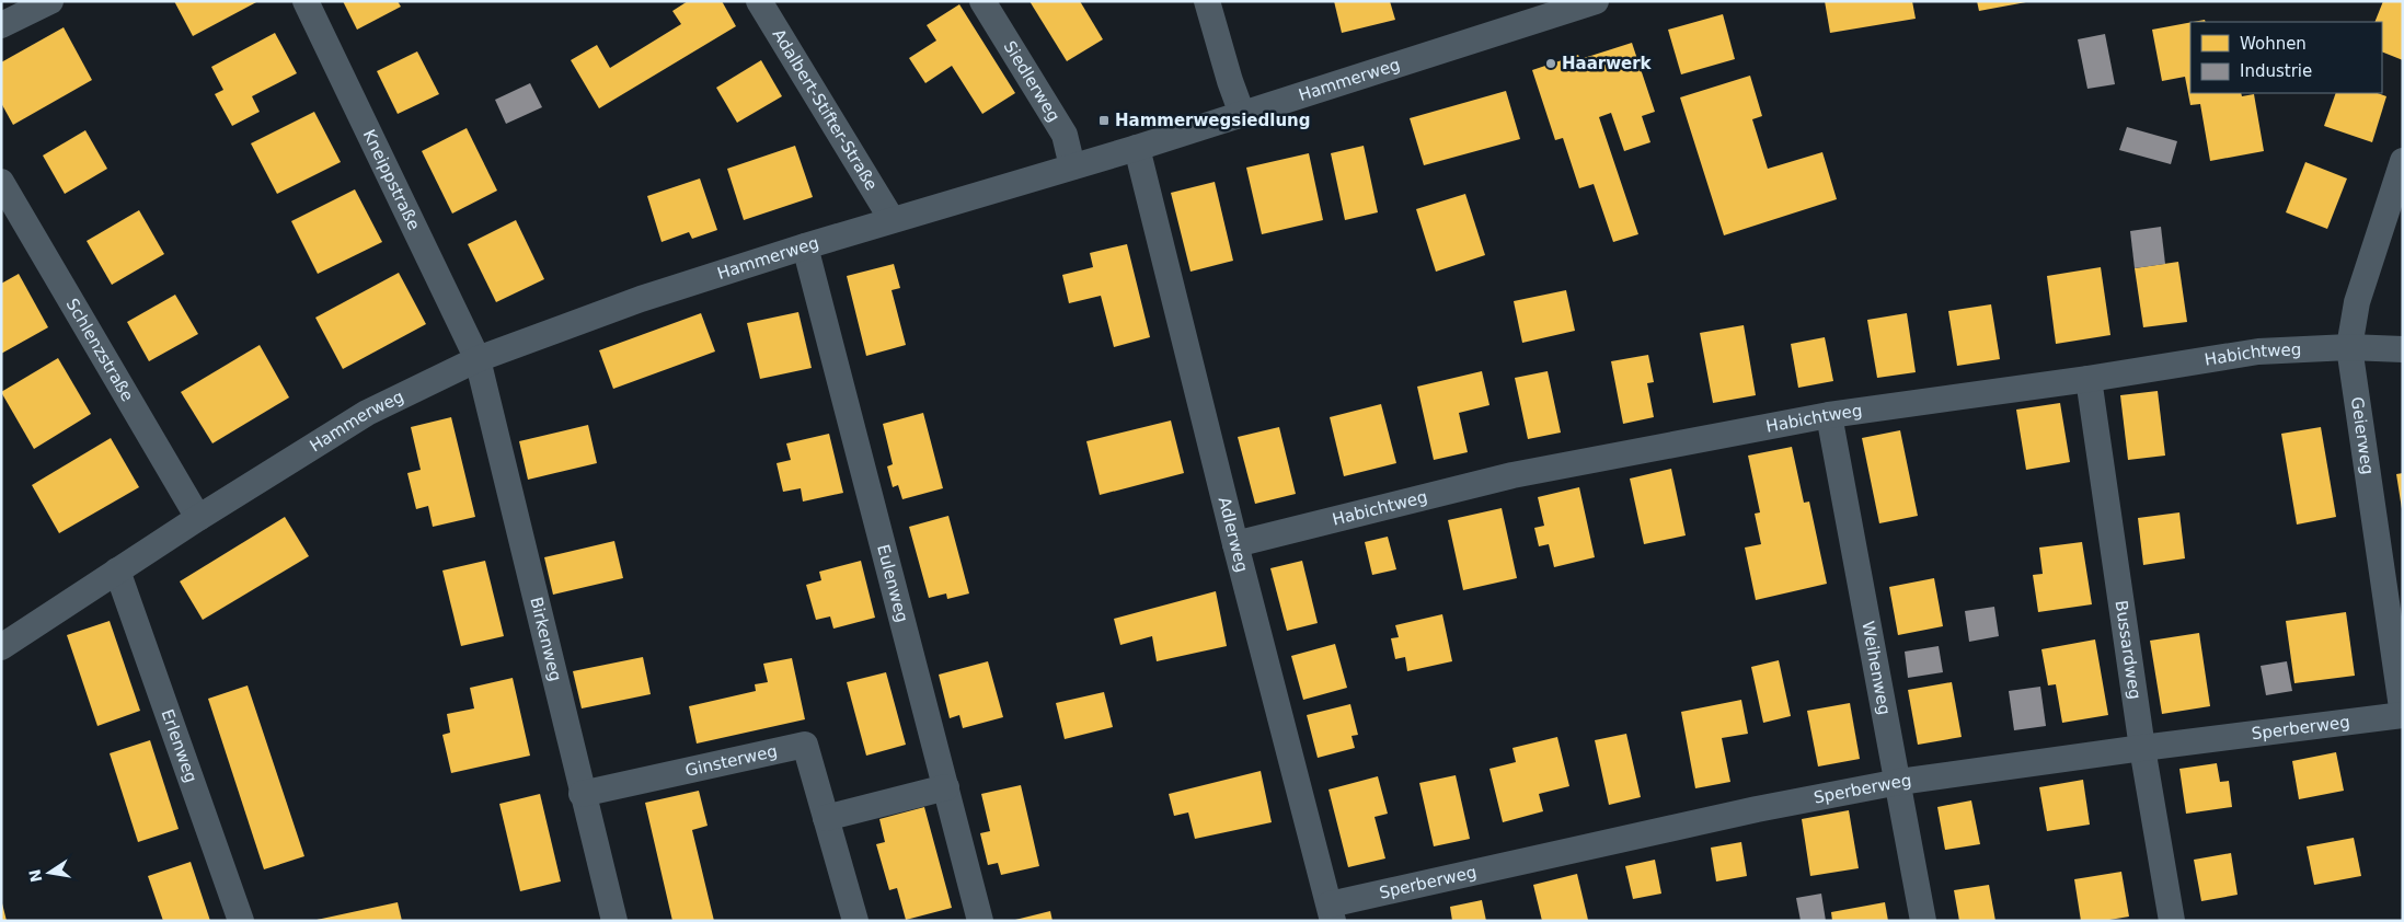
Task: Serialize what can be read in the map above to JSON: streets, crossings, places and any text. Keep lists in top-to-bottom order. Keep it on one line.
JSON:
{"streets":{"street":["Hammerweg","Siedlerweg","Adalbert-Stifter-Straße","Kneippstraße","Schlenzstraße","Habichtweg","Geierweg","Adlerweg","Eulenweg","Birkenweg","Bussardweg","Weihenweg","Sperberweg","Erlenweg","Ginsterweg"]},"crossings":[["Hammerweg","Siedlerweg"],["Hammerweg","Adalbert-Stifter-Straße"],["Hammerweg","Kneippstraße"],["Hammerweg","Schlenzstraße"],["Hammerweg","Adlerweg"],["Hammerweg","Eulenweg"],["Hammerweg","Birkenweg"],["Hammerweg","Erlenweg"],["Kneippstraße","Birkenweg"],["Habichtweg","Geierweg"],["Habichtweg","Adlerweg"],["Habichtweg","Bussardweg"],["Habichtweg","Weihenweg"],["Geierweg","Sperberweg"],["Adlerweg","Sperberweg"],["Birkenweg","Ginsterweg"],["Bussardweg","Sperberweg"],["Weihenweg","Sperberweg"]],"places":{"other":["Haarwerk"],"transit":["Hammerwegsiedlung"]},"legend":["Wohnen","Industrie"],"north":"left"}
